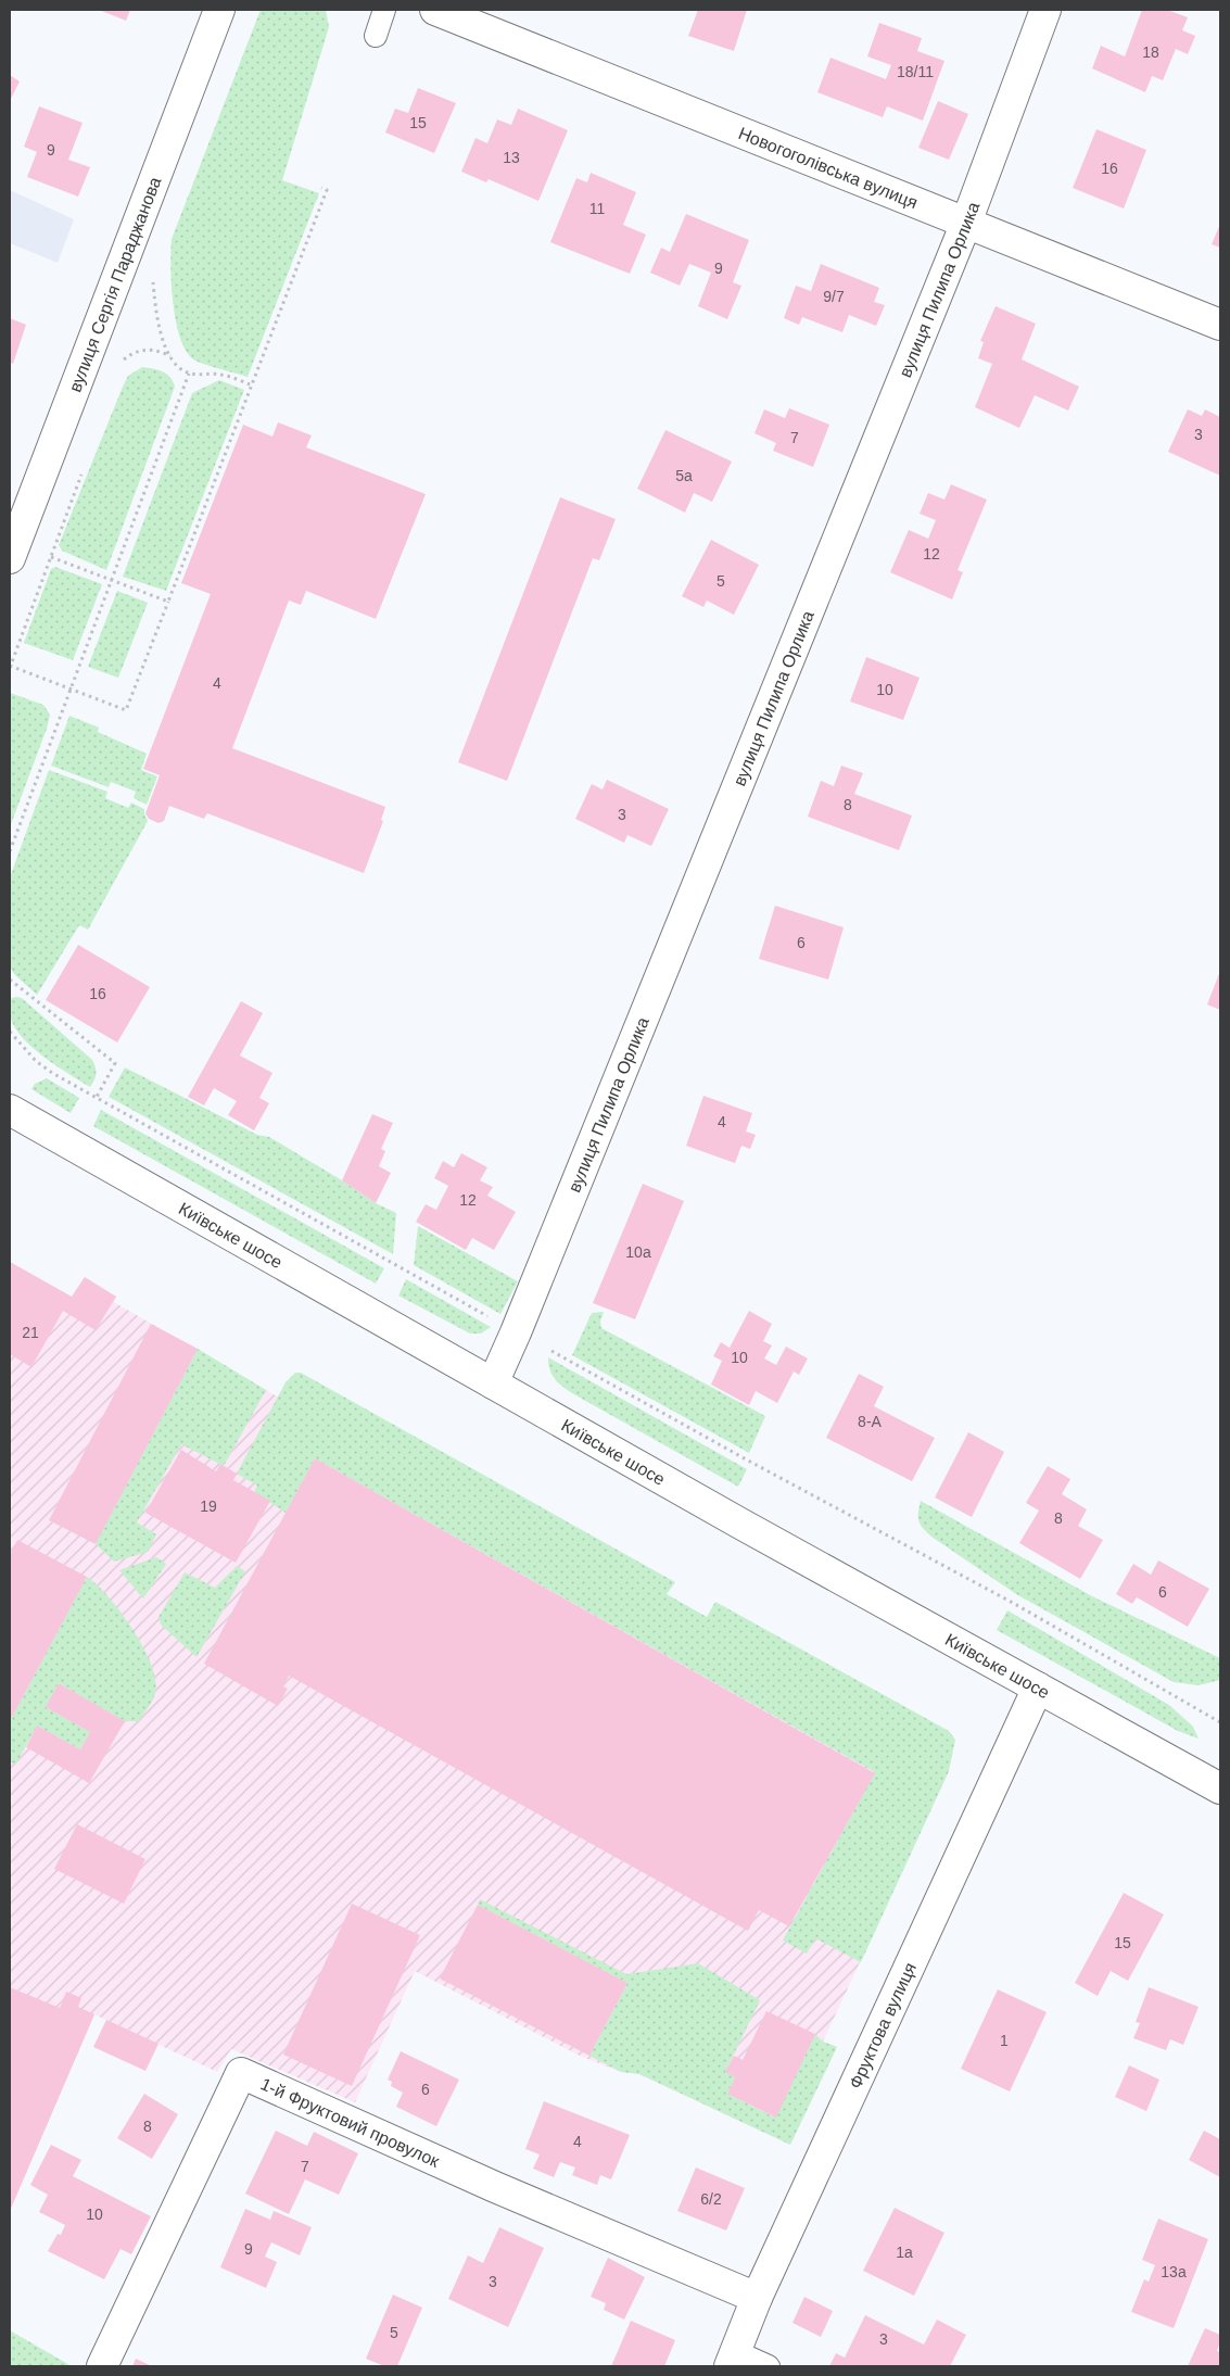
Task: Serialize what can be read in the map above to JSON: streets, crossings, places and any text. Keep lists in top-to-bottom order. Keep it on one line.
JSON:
{"streets":{"street":["Новогоголівська вулиця","вулиця Сергія Параджанова","вулиця Пилипа Орлика","Київське шосе","Фруктова вулиця","1-й Фруктовий провулок"]},"crossings":[["Новогоголівська вулиця","вулиця Пилипа Орлика"],["вулиця Пилипа Орлика","Київське шосе"],["Київське шосе","Фруктова вулиця"],["Фруктова вулиця","1-й Фруктовий провулок"]],"house_numbers":["18","18/11","15","9","13","16","11","9","9/7","3","7","5а","12","5","4","10","8","3","6","16","4","12","10а","21","10","8-А","19","8","6","15","1","6","8","4","7","6/2","10","9","1а","13а","3","5","3"]}
